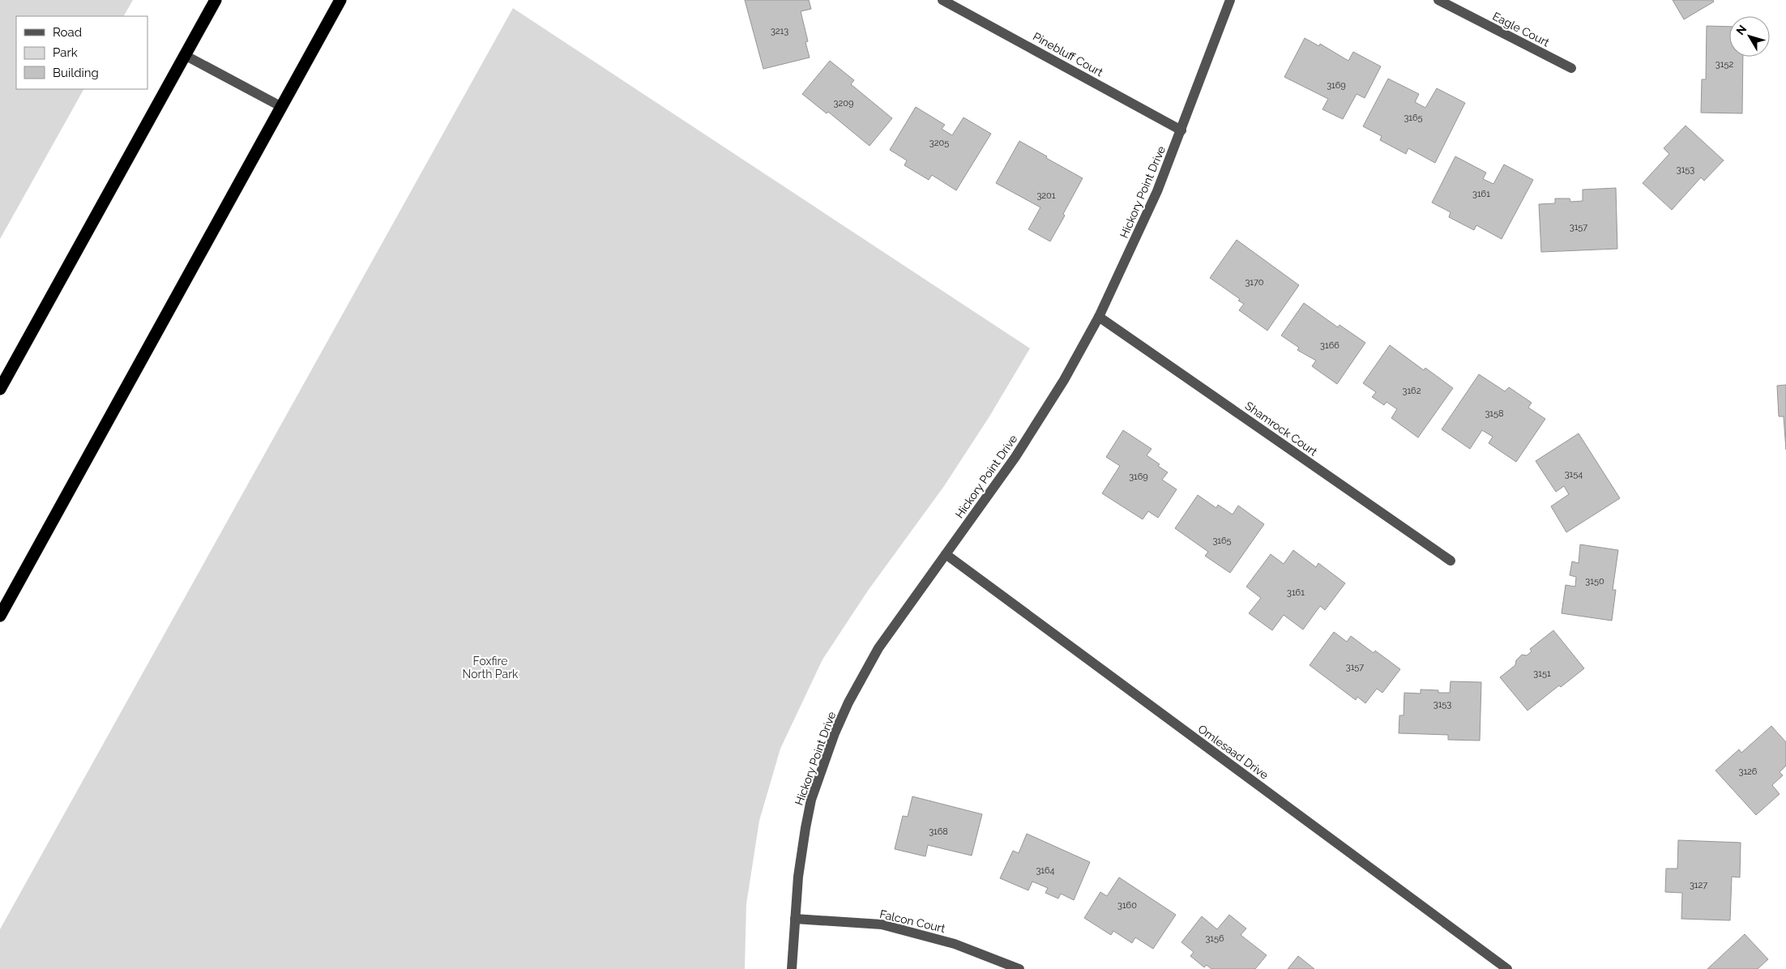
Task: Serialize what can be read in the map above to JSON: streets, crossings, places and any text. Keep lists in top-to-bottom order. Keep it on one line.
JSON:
{"streets":{"street":["Eagle Court","Pinebluff Court","Hickory Point Drive","Shamrock Court","Omlesaad Drive","Falcon Court"]},"crossings":[["Pinebluff Court","Hickory Point Drive"],["Hickory Point Drive","Shamrock Court"],["Hickory Point Drive","Omlesaad Drive"],["Hickory Point Drive","Falcon Court"]],"parks":["Foxfire North Park"],"house_numbers":["3213","3152","3169","3209","3165","3205","3153","3161","3201","3157","3170","3166","3162","3158","3154","3169","3165","3150","3161","3157","3151","3153","3126","3168","3164","3127","3160","3156"],"legend":["Road","Park","Building"],"north":"top left"}
